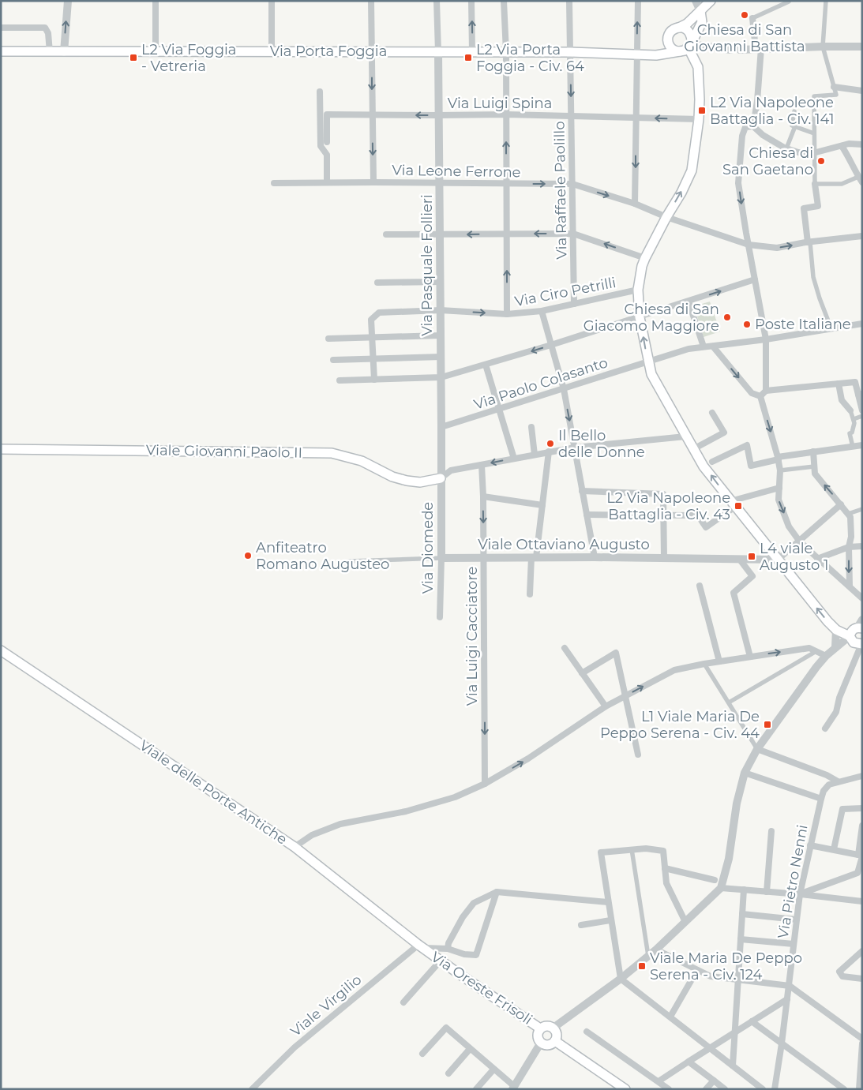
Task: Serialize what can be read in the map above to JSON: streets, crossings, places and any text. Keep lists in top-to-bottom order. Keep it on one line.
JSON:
{"streets":{"main road":["Via Porta Foggia","Viale Giovanni Paolo II","Viale delle Porte Antiche","Via Oreste Frisoli"],"street":["Via Luigi Spina","Via Leone Ferrone","Via Raffaele Paolillo","Via Pasquale Follieri","Via Ciro Petrilli","Via Paolo Colasanto","Viale Ottaviano Augusto","Via Diomede","Via Luigi Cacciatore","Via Pietro Nenni","Viale Virgilio"]},"crossings":[["Via Porta Foggia","Via Raffaele Paolillo"],["Via Porta Foggia","Via Pasquale Follieri"],["Via Luigi Spina","Via Raffaele Paolillo"],["Via Luigi Spina","Via Pasquale Follieri"],["Via Leone Ferrone","Via Raffaele Paolillo"],["Via Leone Ferrone","Via Pasquale Follieri"],["Via Raffaele Paolillo","Via Ciro Petrilli"],["Via Pasquale Follieri","Via Ciro Petrilli"],["Via Pasquale Follieri","Via Paolo Colasanto"],["Via Pasquale Follieri","Viale Giovanni Paolo II"],["Via Pasquale Follieri","Via Diomede"],["Viale Giovanni Paolo II","Via Diomede"],["Viale Ottaviano Augusto","Via Diomede"],["Viale Ottaviano Augusto","Via Luigi Cacciatore"],["Viale delle Porte Antiche","Via Oreste Frisoli"],["Viale delle Porte Antiche","Viale Virgilio"],["Via Oreste Frisoli","Viale Virgilio"]],"one_way":["Via Luigi Cacciatore"],"places":{"other":["Chiesa di San Giovanni Battista","Chiesa di San Gaetano","Chiesa di San Giacomo Maggiore","Poste Italiane","Il Bello delle Donne","Anfiteatro Romano Augusteo"],"transit":["L2 Via Foggia - Vetreria","L2 Via Porta Foggia - Civ. 64","L2 Via Napoleone Battaglia - Civ. 141","L2 Via Napoleone Battaglia - Civ. 43","L4 viale Augusto 1","L1 Viale Maria De Peppo Serena - Civ. 44","Viale Maria De Peppo Serena - Civ. 124"]}}
